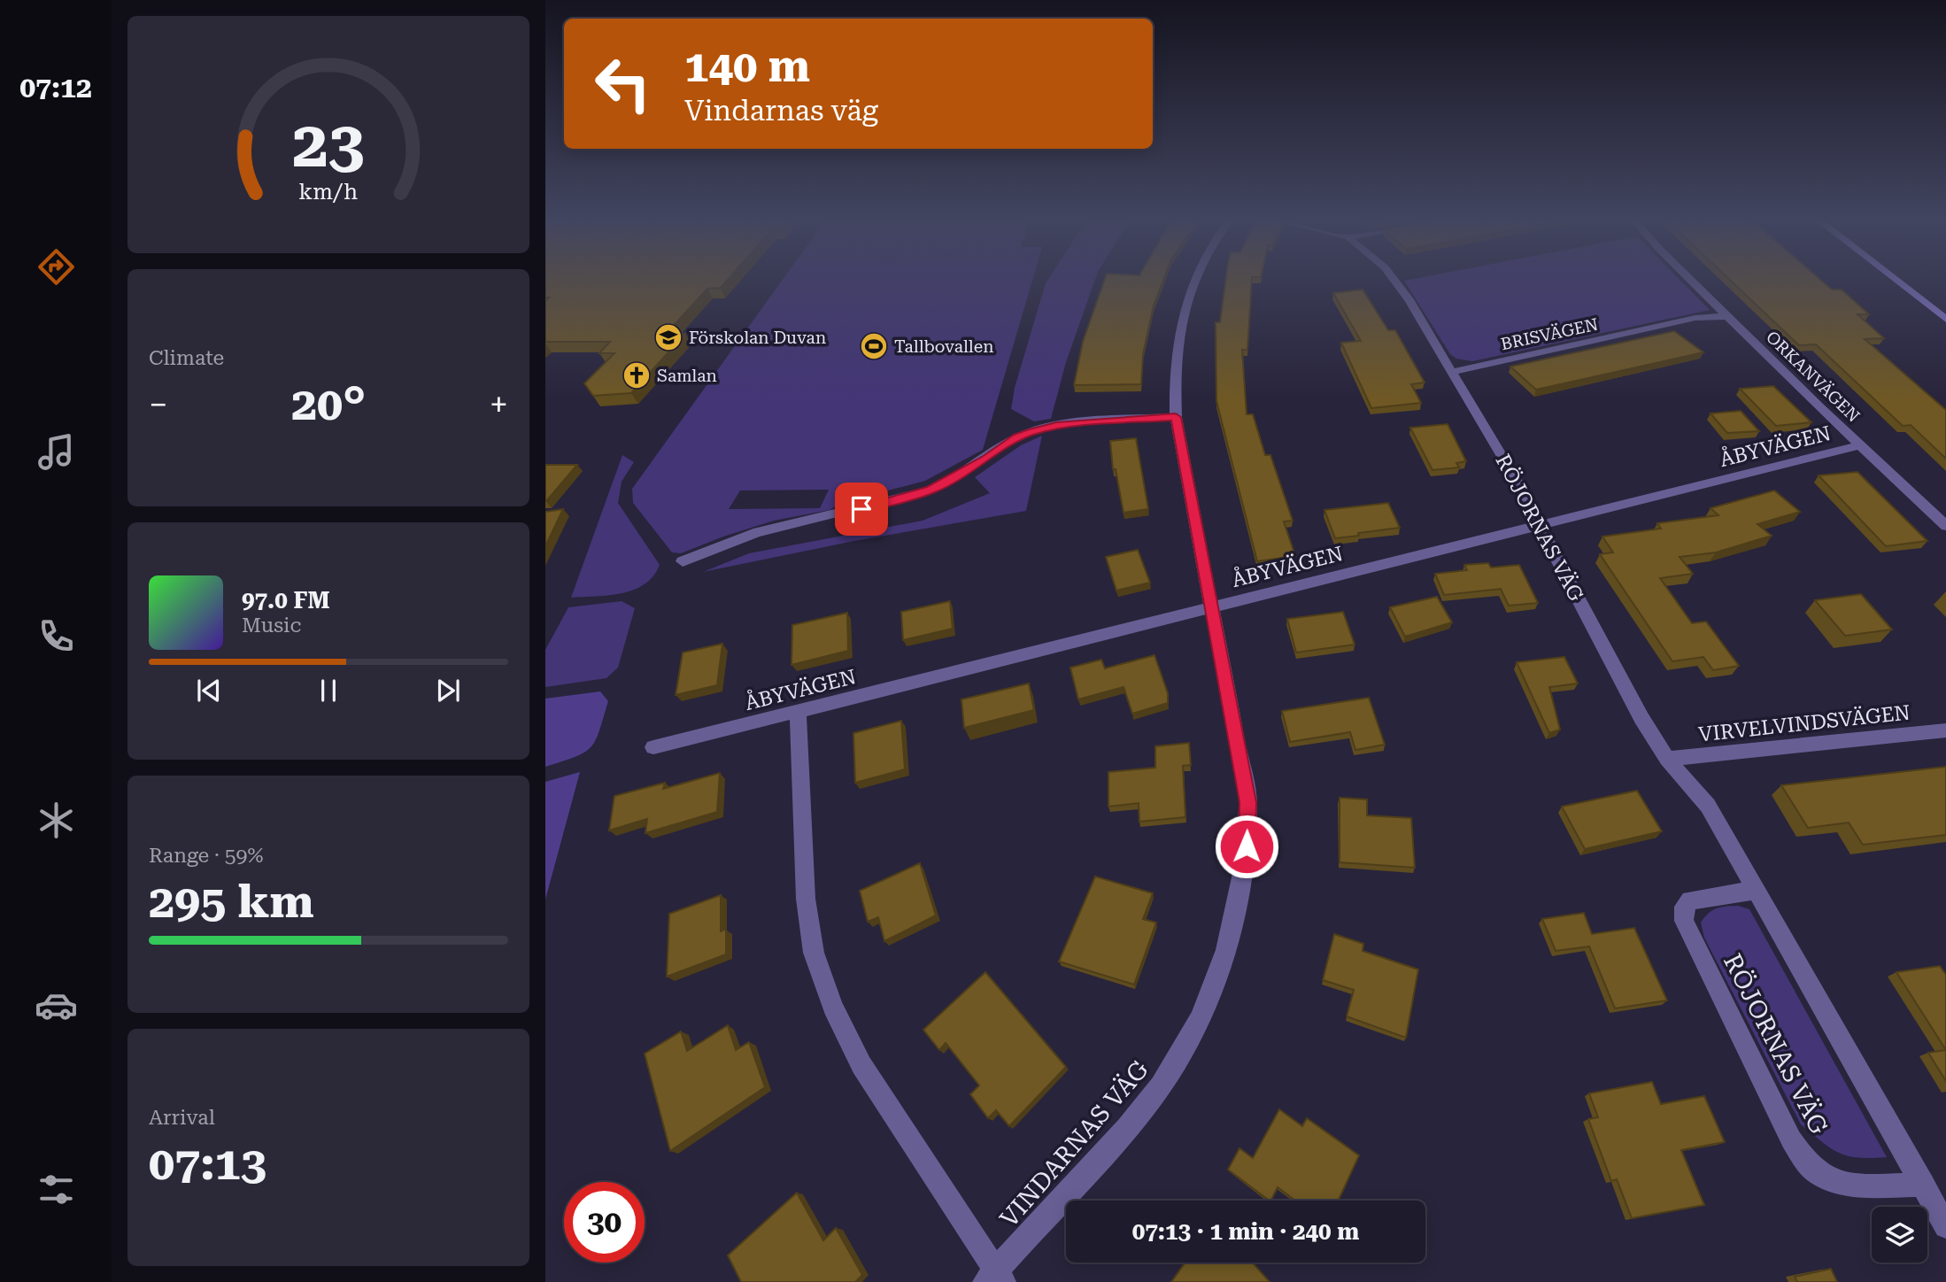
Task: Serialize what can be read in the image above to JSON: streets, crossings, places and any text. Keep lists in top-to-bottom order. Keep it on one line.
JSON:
{"streets":{"street":["BRISVÄGEN","ORKANVÄGEN","ÅBYVÄGEN","RÖJORNAS VÄG","VIRVELVINDSVÄGEN","VINDARNAS VÄG"]},"crossings":[["BRISVÄGEN","ORKANVÄGEN"],["BRISVÄGEN","RÖJORNAS VÄG"],["ORKANVÄGEN","ÅBYVÄGEN"],["ÅBYVÄGEN","RÖJORNAS VÄG"],["ÅBYVÄGEN","VINDARNAS VÄG"],["RÖJORNAS VÄG","VIRVELVINDSVÄGEN"]],"places":{"school or university":["Förskolan Duvan"],"sports":["Tallbovallen"],"church":["Samlan"]},"page":{"tabs":"07:12","turn":["140 m","Vindarnas väg"],"tile":["Climate",["Range · 59%","295 km"],["Arrival","07:13"]],"heat":["−","20°","+"],"song":["97.0 FM","Music"],"limit":"30","trip":"07:13 · 1 min · 240 m","gauge":["23","km/h"]}}
